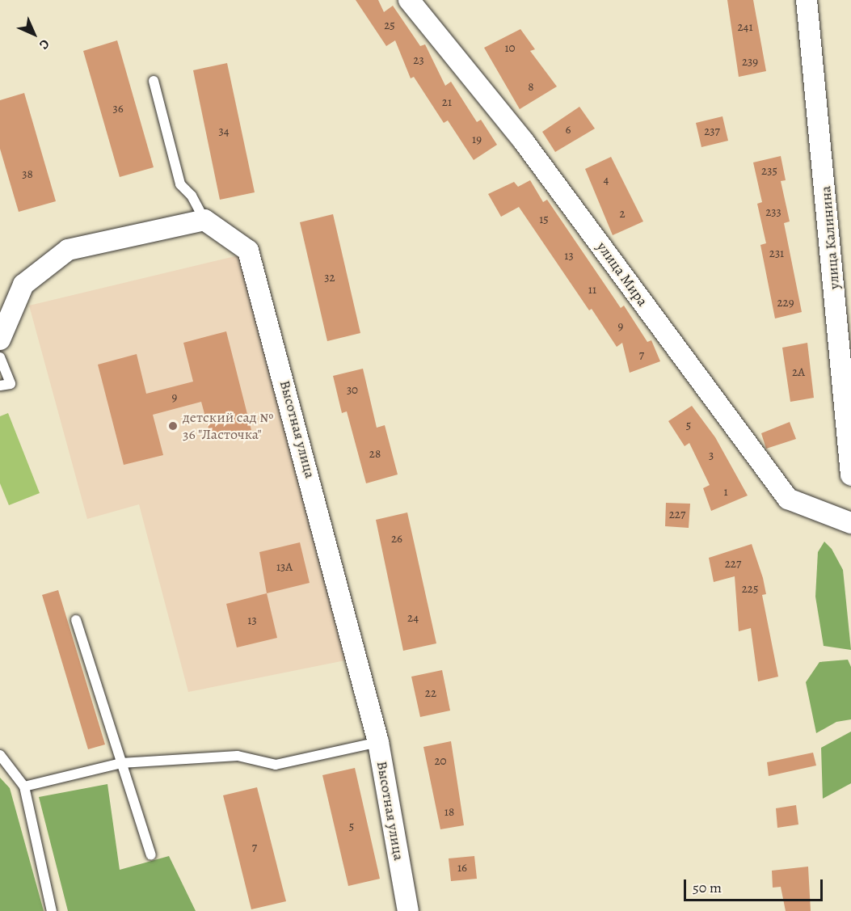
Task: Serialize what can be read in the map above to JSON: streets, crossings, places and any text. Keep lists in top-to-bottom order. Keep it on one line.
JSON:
{"streets":{"street":["улица Калинина","улица Мира","Высотная улица"]},"places":["детский сад № 36 \"Ласточка\""],"house_numbers":["25","241","10","23","239","8","21","36","6","34","237","19","235","38","4","233","2","15","231","13","32","11","229","9","7","2А","30","9","5","28","3","1","227","26","227","13А","225","24","13","22","20","18","5","7","16"],"scale_bar":"50 m","north":"bottom right"}
